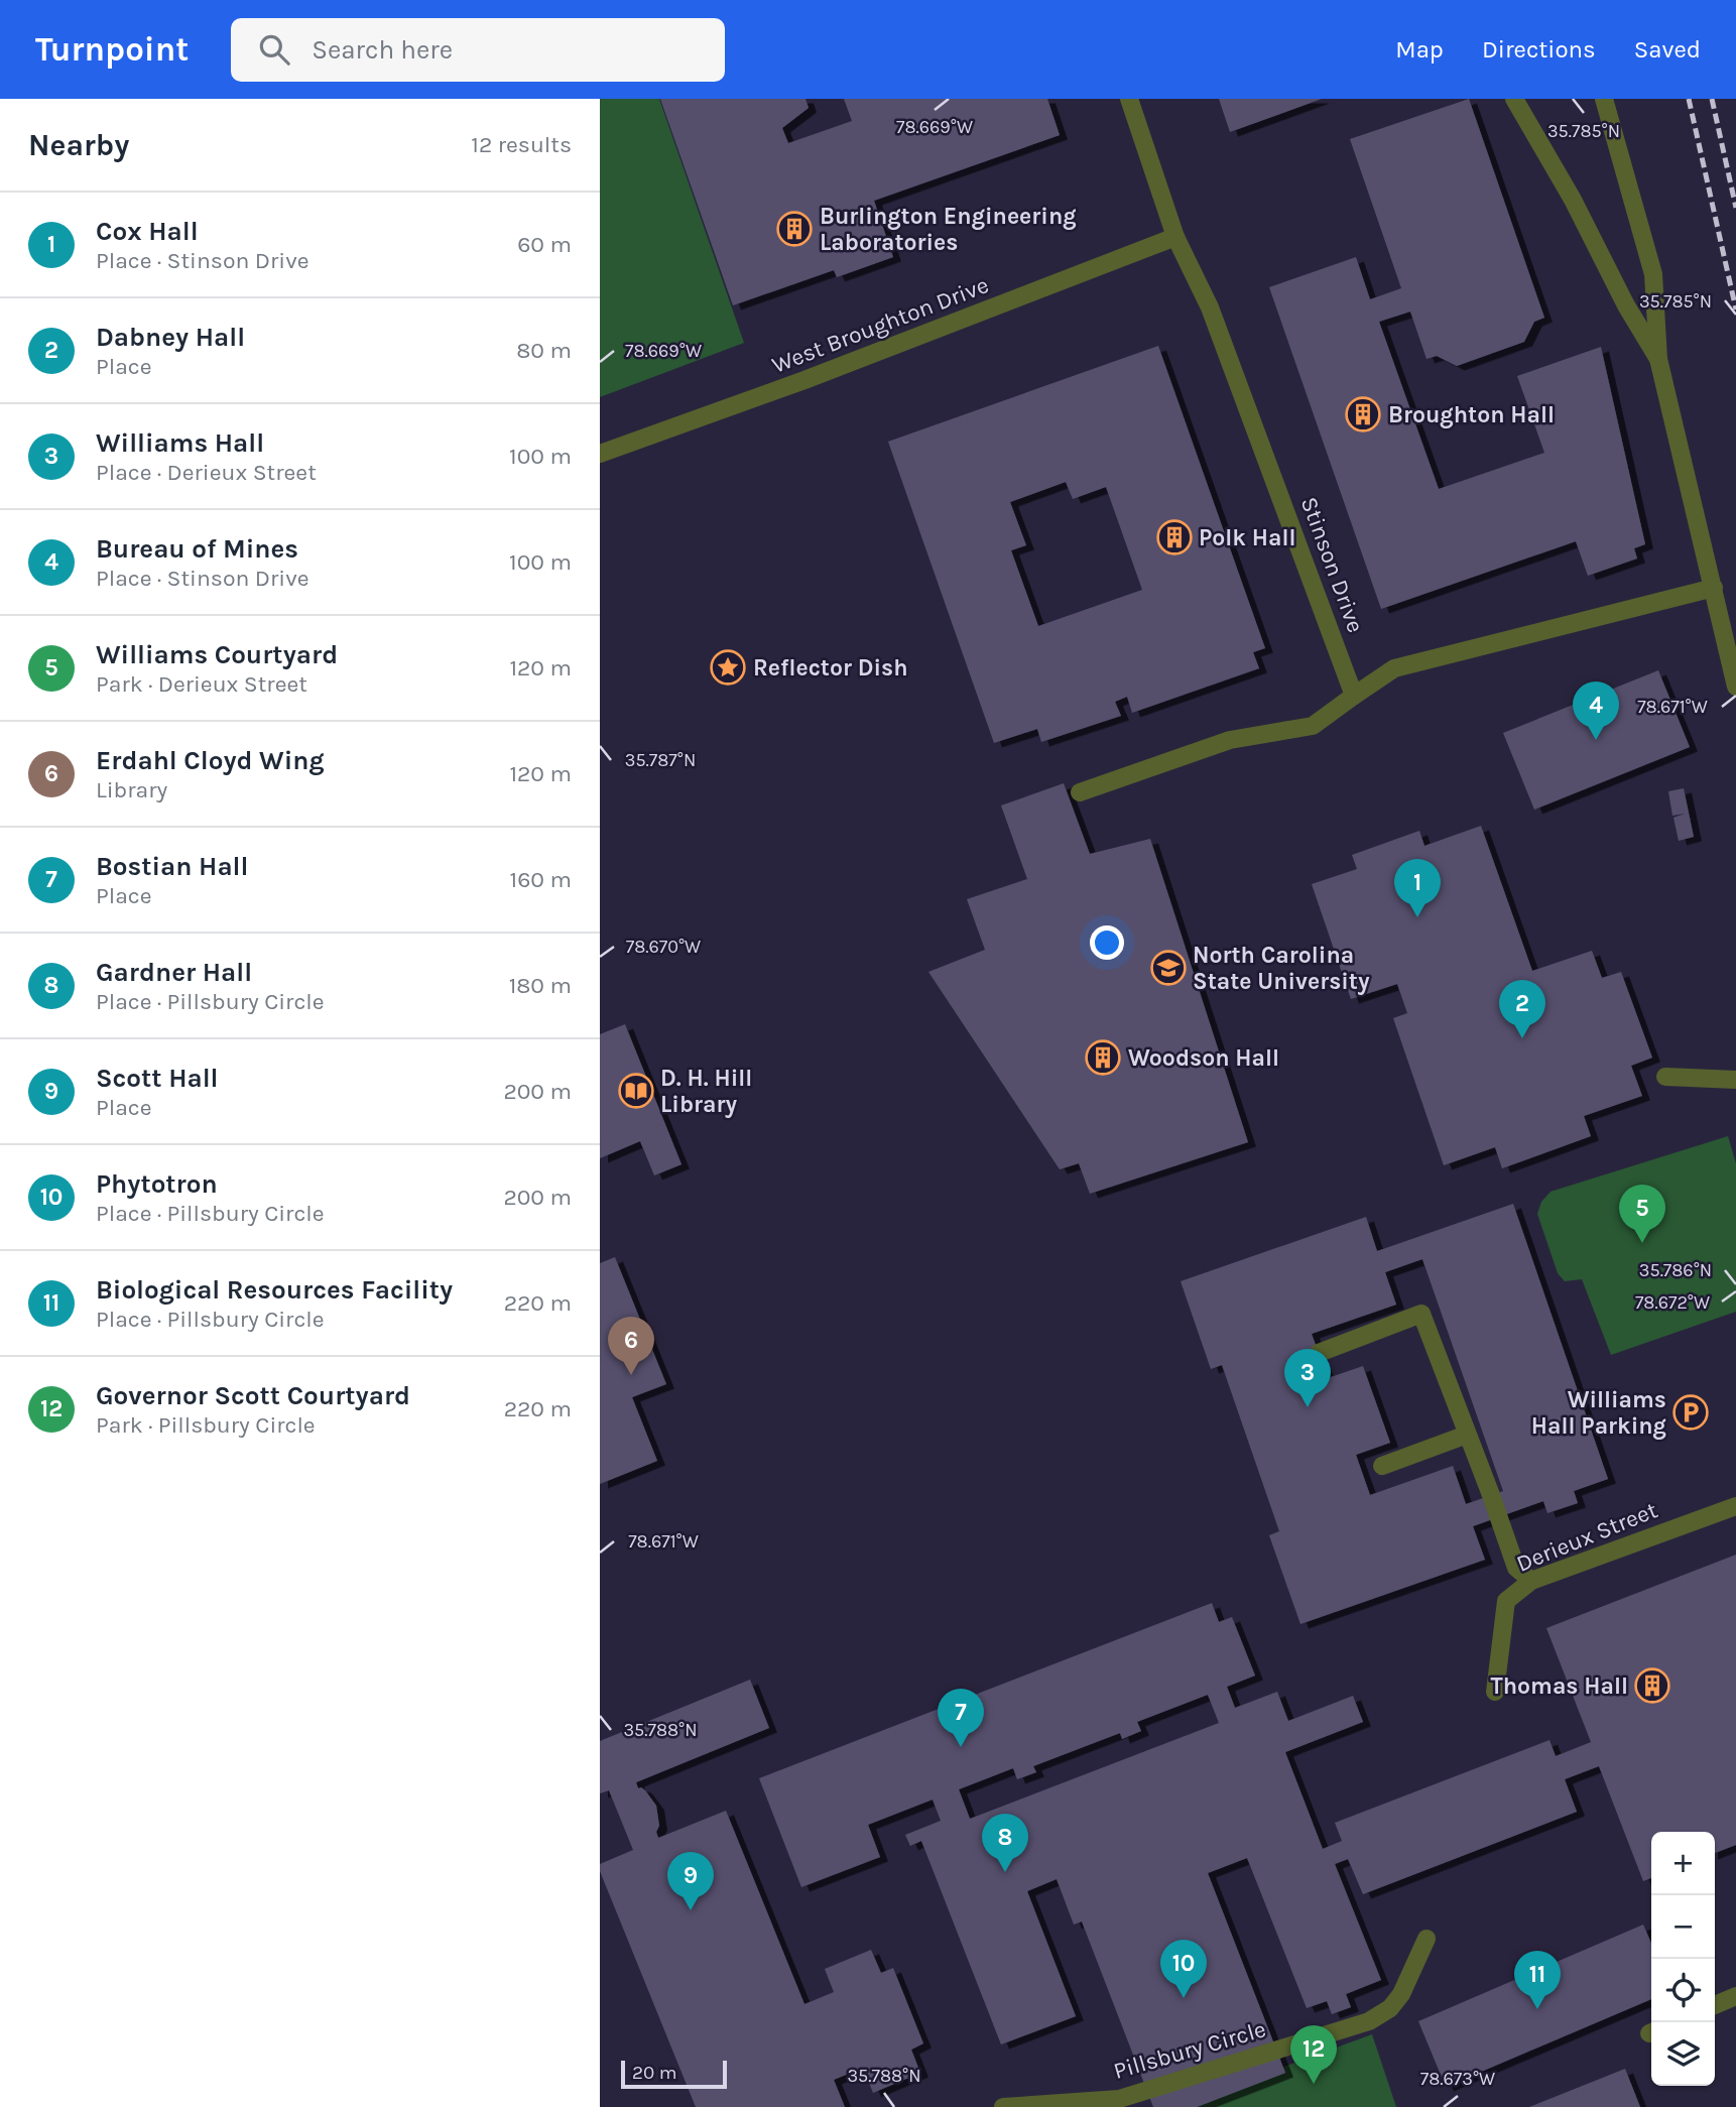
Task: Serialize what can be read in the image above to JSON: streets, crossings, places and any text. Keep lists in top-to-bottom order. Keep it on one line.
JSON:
{"streets":{"street":["West Broughton Drive","Stinson Drive","Derieux Street","Pillsbury Circle"]},"crossings":[["West Broughton Drive","Stinson Drive"]],"places":{"building":["Burlington Engineering Laboratories","Broughton Hall","Polk Hall","Woodson Hall","Thomas Hall"],"place":["Reflector Dish"],"school or university":["North Carolina State University"],"library":["D. H. Hill Library"],"parking":["Williams Hall Parking"]},"scale_bar":"20 m","page":{"header":"Turnpoint","search":"Search here","nav":["Map","Directions","Saved"],"heading":["Nearby","12 results"],"list":[{"mark":"1","name":"Cox Hall","note":"Place · Stinson Drive","value":"60 m"},{"mark":"2","name":"Dabney Hall","note":"Place","value":"80 m"},{"mark":"3","name":"Williams Hall","note":"Place · Derieux Street","value":"100 m"},{"mark":"4","name":"Bureau of Mines","note":"Place · Stinson Drive","value":"100 m"},{"mark":"5","name":"Williams Courtyard","note":"Park · Derieux Street","value":"120 m"},{"mark":"6","name":"Erdahl Cloyd Wing","note":"Library","value":"120 m"},{"mark":"7","name":"Bostian Hall","note":"Place","value":"160 m"},{"mark":"8","name":"Gardner Hall","note":"Place · Pillsbury Circle","value":"180 m"},{"mark":"9","name":"Scott Hall","note":"Place","value":"200 m"},{"mark":"10","name":"Phytotron","note":"Place · Pillsbury Circle","value":"200 m"},{"mark":"11","name":"Biological Resources Facility","note":"Place · Pillsbury Circle","value":"220 m"},{"mark":"12","name":"Governor Scott Courtyard","note":"Park · Pillsbury Circle","value":"220 m"}],"pins":["4","1","2","5","6","3","7","8","9","10","11","12"],"map_buttons":["+","−"],"scale":"20 m"},"coordinates":["78.669°W","35.785°N","78.671°W","35.787°N","78.670°W","35.786°N","78.672°W","35.788°N","78.673°W"]}
